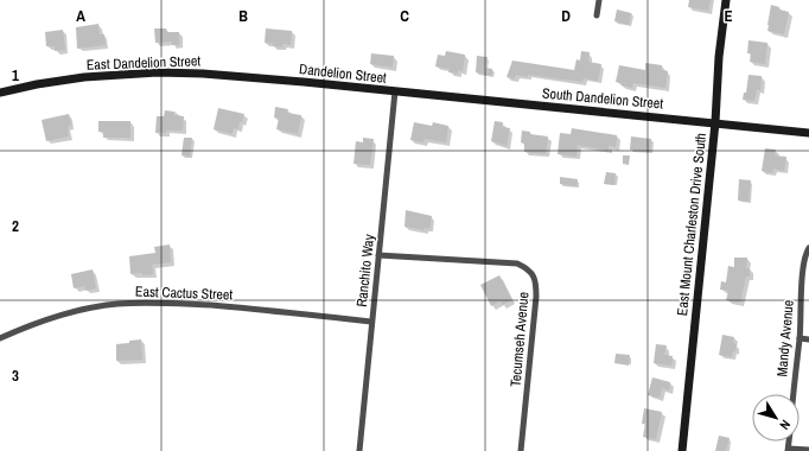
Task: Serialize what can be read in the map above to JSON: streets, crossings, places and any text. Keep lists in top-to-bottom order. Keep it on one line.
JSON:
{"streets":{"street":["East Dandelion Street","Dandelion Street","South Dandelion Street","East Mount Charleston Drive South","Ranchito Way","East Cactus Street","Mandy Avenue","Tecumseh Avenue"]},"crossings":[["East Dandelion Street","Dandelion Street"],["Dandelion Street","South Dandelion Street"],["Dandelion Street","Ranchito Way"],["South Dandelion Street","East Mount Charleston Drive South"],["South Dandelion Street","Ranchito Way"],["Ranchito Way","East Cactus Street"],["Ranchito Way","Tecumseh Avenue"]],"north":"bottom right","grid":{"columns":["A","B","C","D","E"],"rows":["1","2","3"]}}
